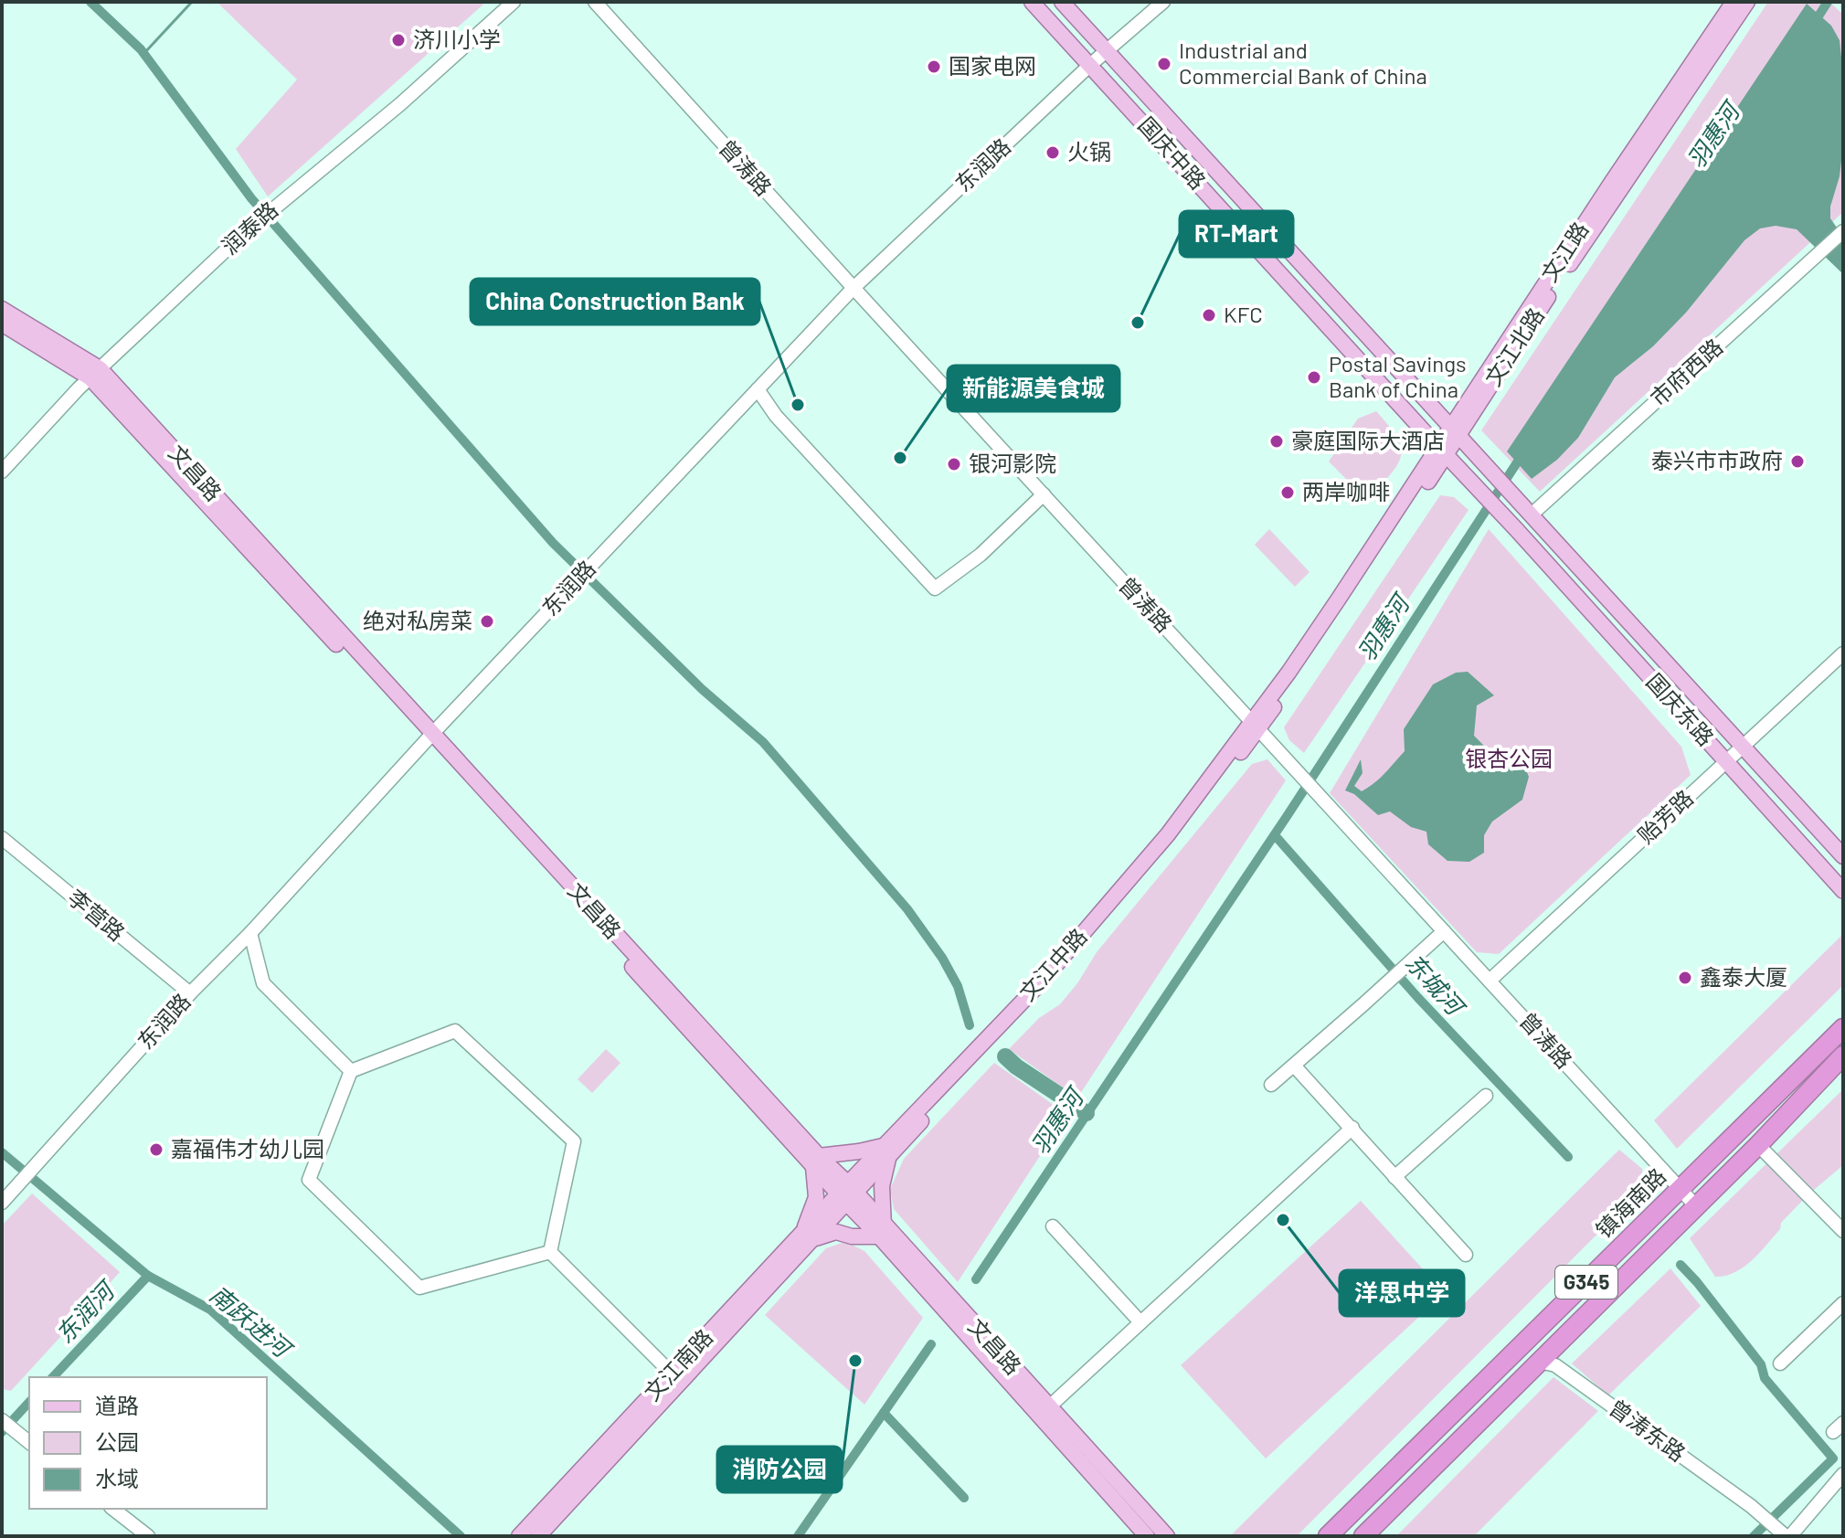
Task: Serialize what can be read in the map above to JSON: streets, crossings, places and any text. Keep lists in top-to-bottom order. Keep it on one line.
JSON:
{"streets":{"highway":["镇海南路","G345"],"main road":["国庆中路","文江路","文江北路","文昌路","国庆东路","文江中路","文江南路"],"street":["东润路","曾涛路","润泰路","市府西路","贻芳路","李营路","曾涛东路"]},"crossings":[["国庆中路","东润路"],["国庆中路","文江路"],["国庆中路","国庆东路"],["东润路","曾涛路"],["东润路","文昌路"],["东润路","国庆东路"],["东润路","李营路"],["曾涛路","文江路"],["曾涛路","贻芳路"],["曾涛路","文江中路"],["曾涛路","镇海南路"],["曾涛路","G345"],["润泰路","文昌路"],["文江路","文江北路"],["文江路","国庆东路"],["文江路","文江中路"],["文江北路","国庆东路"],["市府西路","国庆东路"],["文昌路","文江中路"],["文昌路","文江南路"],["国庆东路","贻芳路"],["文江中路","文江南路"],["G345","曾涛东路"]],"water":["羽惠河","东城河","东润河","南跃进河"],"parks":["银杏公园"],"places":["济川小学","Industrial and Commercial Bank of China","国家电网","火锅","KFC","RT-Mart","Postal Savings Bank of China","China Construction Bank","豪庭国际大酒店","新能源美食城","泰兴市市政府","银河影院","两岸咖啡","绝对私房菜","鑫泰大厦","嘉福伟才幼儿园","洋思中学","消防公园"],"legend":["道路","公园","水域"]}
